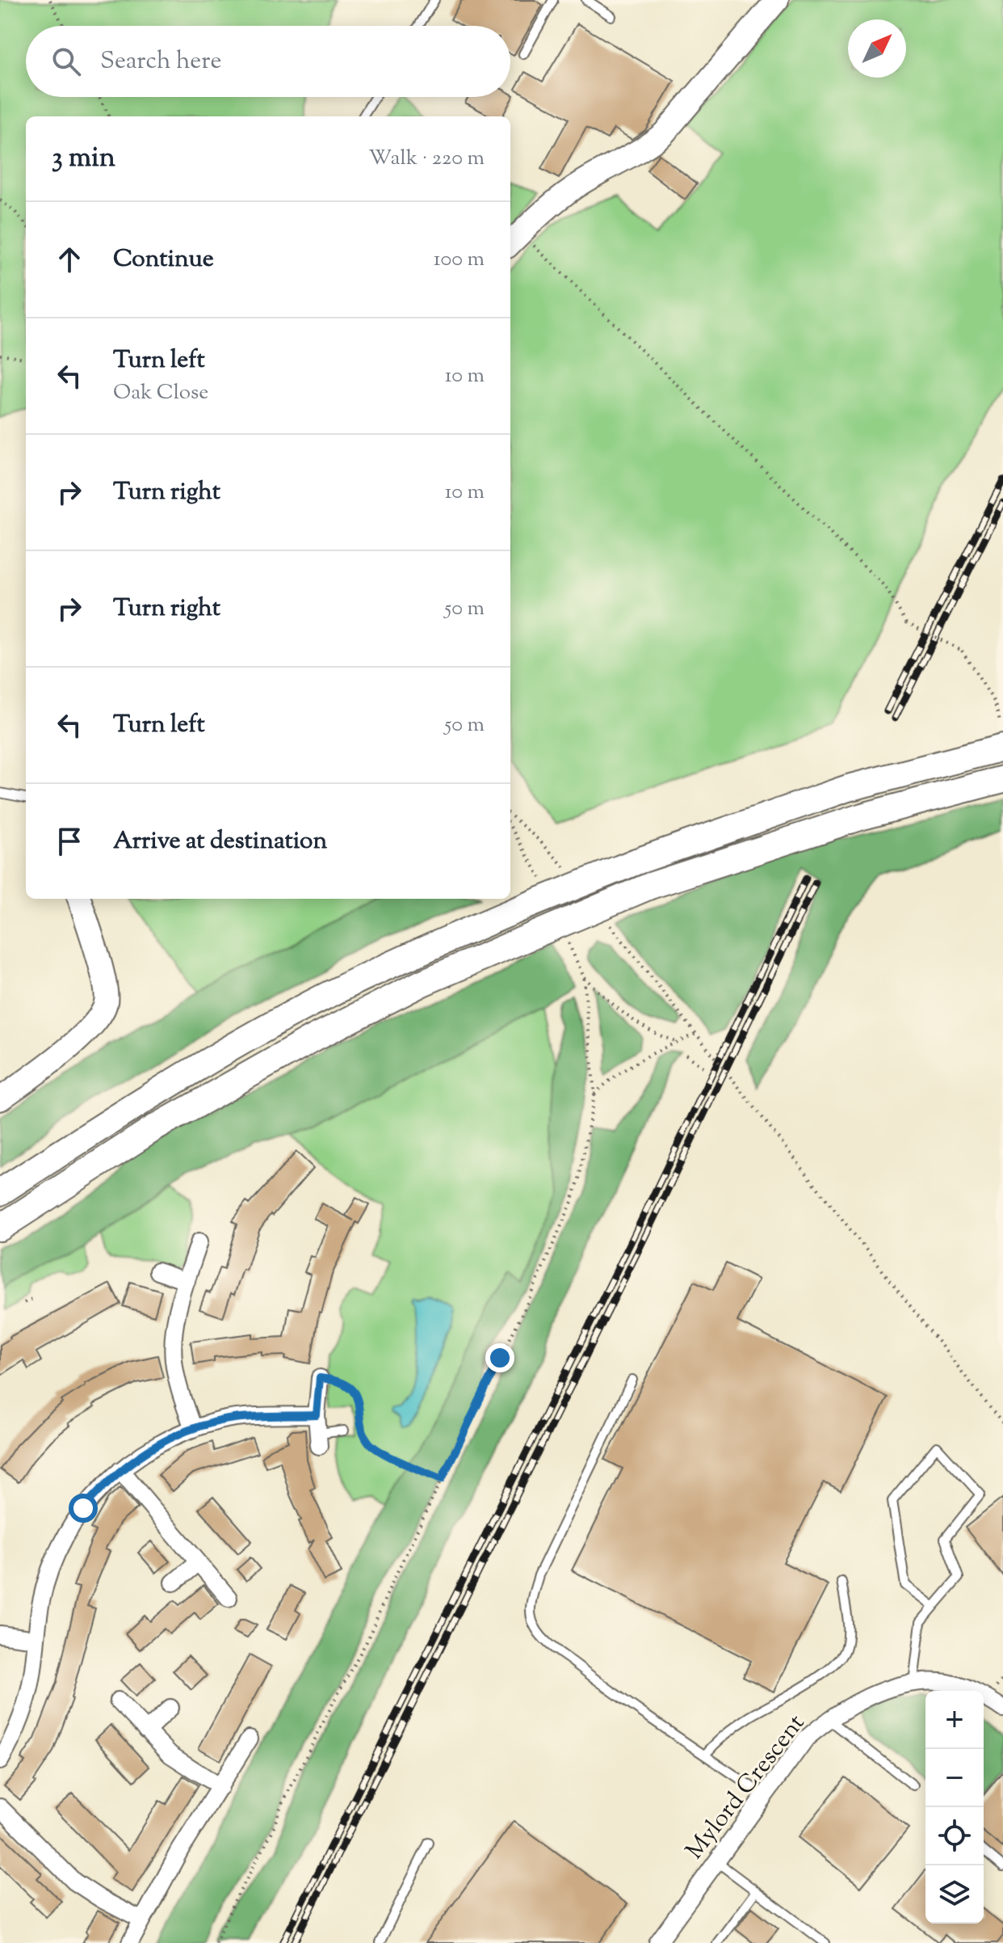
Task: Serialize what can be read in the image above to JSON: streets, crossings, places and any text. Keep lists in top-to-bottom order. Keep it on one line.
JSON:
{"streets":{"street":["Mylord Crescent"]},"north":"top right","page":{"search":"Search here","heading":["3 min","Walk · 220 m"],"list":[["Continue","100 m"],["Turn left","Oak Close","10 m"],["Turn right","10 m"],["Turn right","50 m"],["Turn left","50 m"],"Arrive at destination"],"map_buttons":["+","−"]}}
